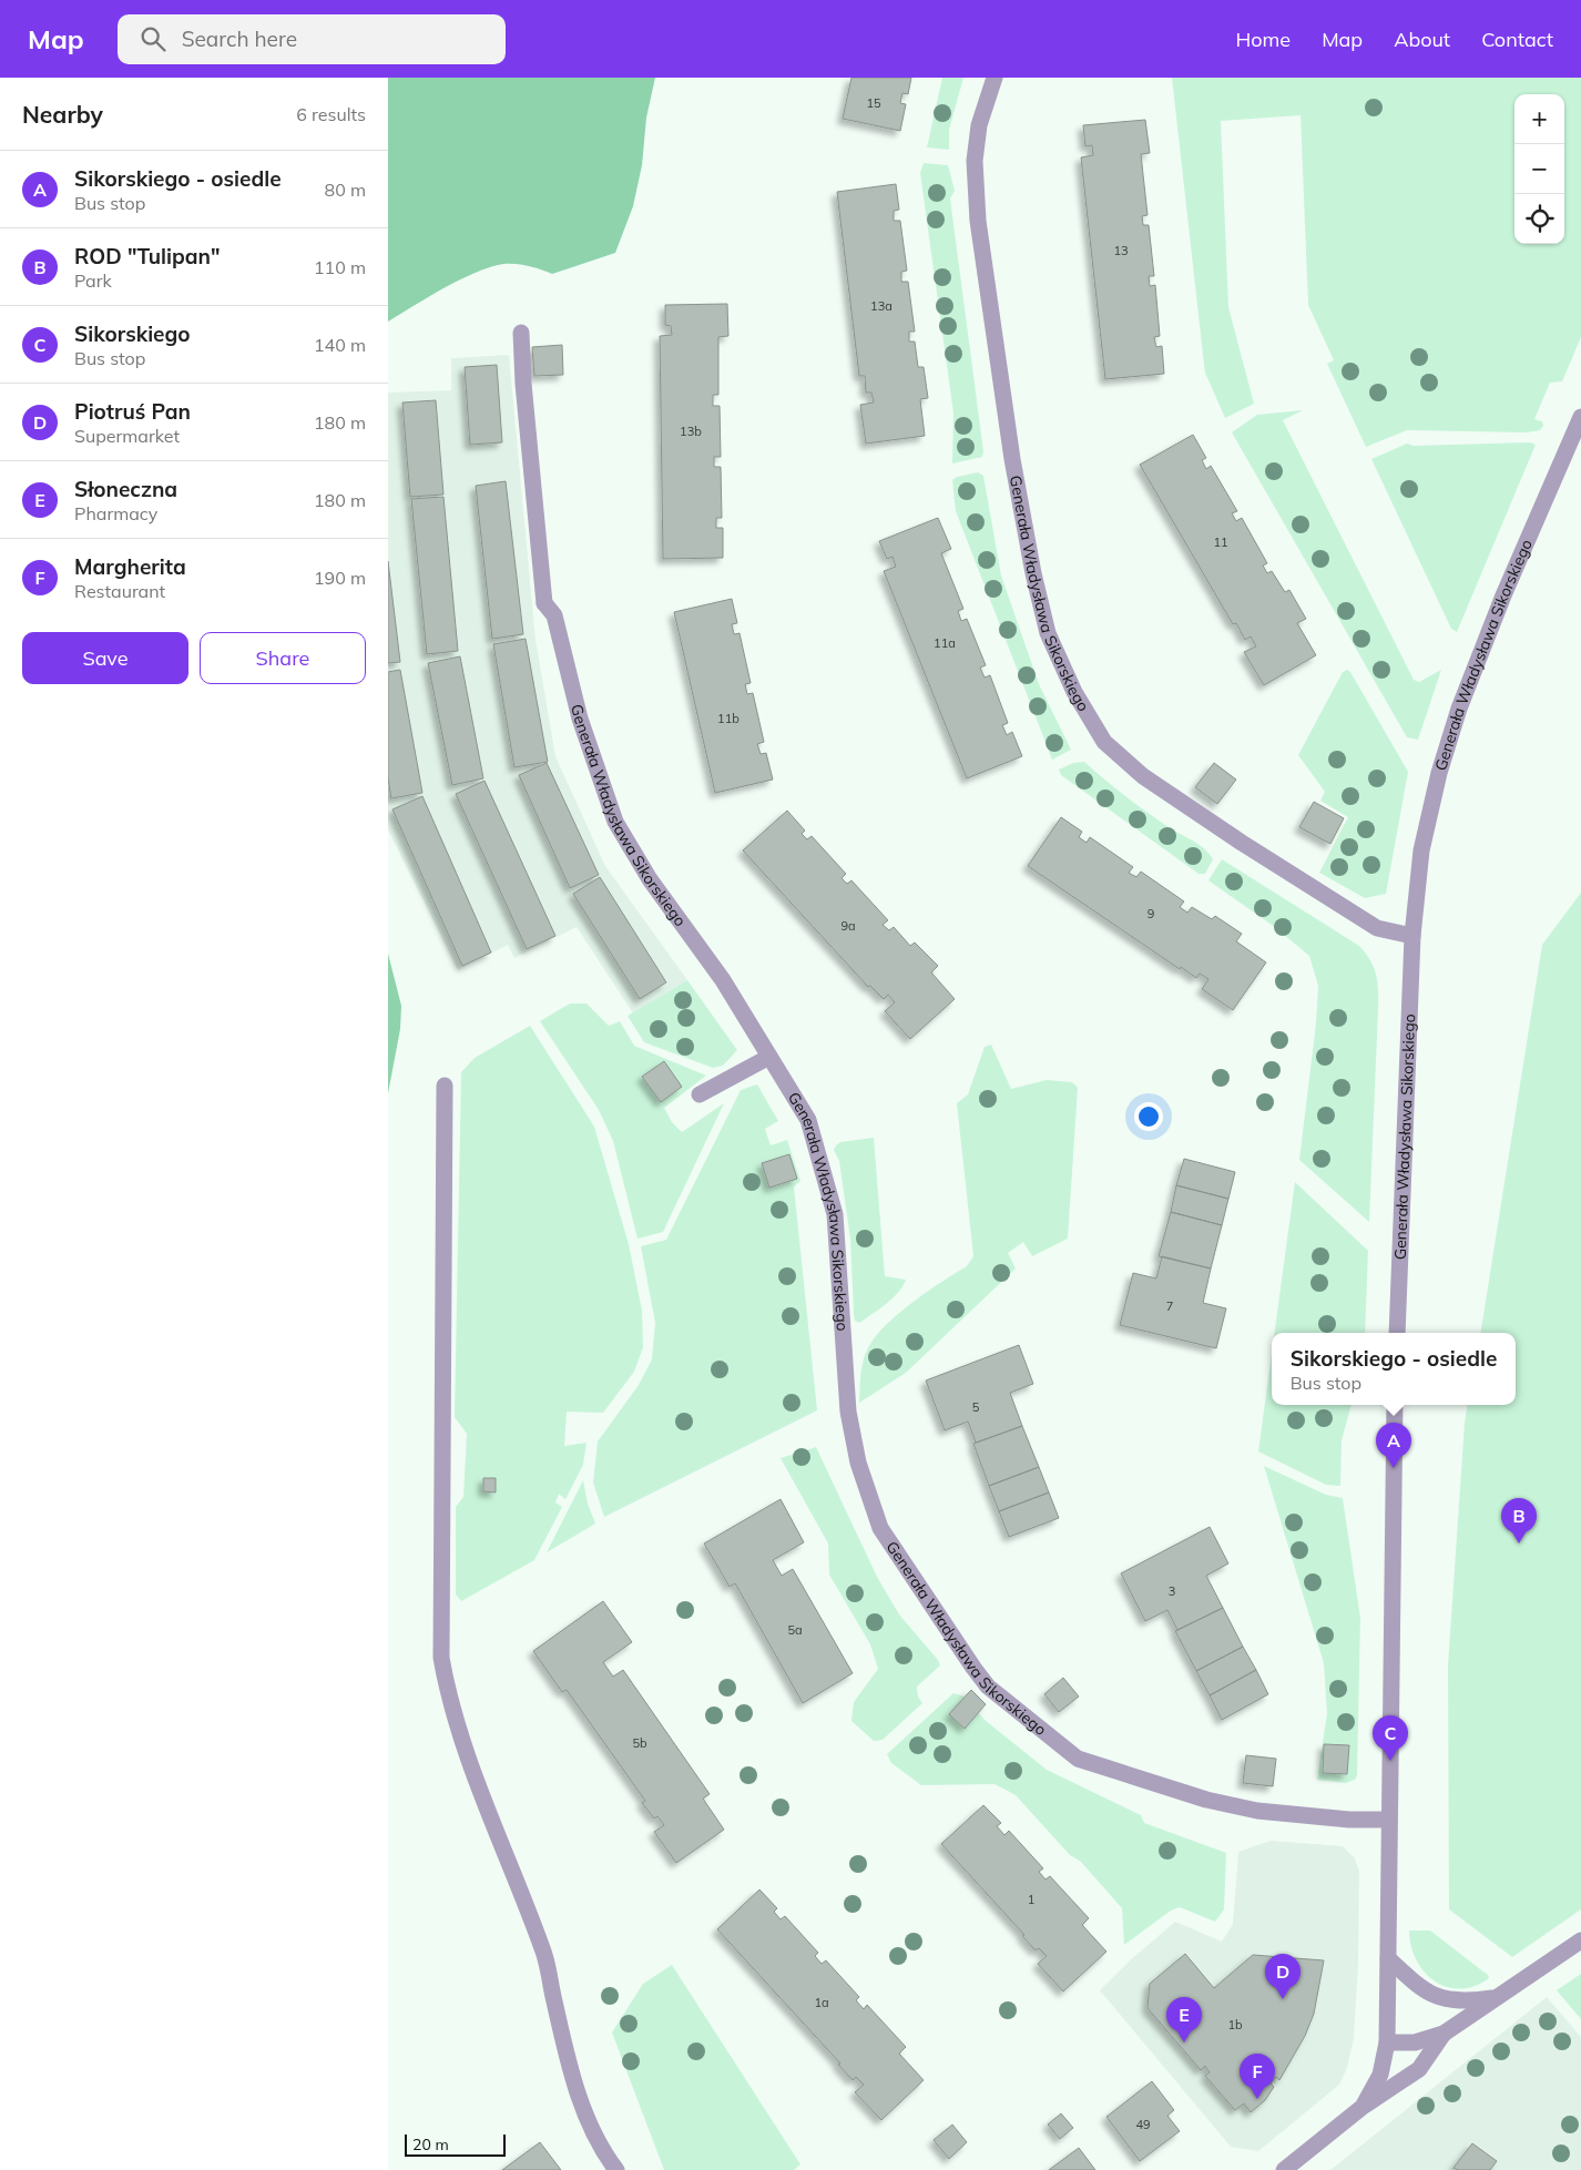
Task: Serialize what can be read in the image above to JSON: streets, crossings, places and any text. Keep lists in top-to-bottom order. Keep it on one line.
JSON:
{"streets":{"street":["Generała Władysława Sikorskiego"]},"house_numbers":["15","13","13a","13b","11","11a","11b","9","9a","7","5","3","5a","5b","1","1a","1b","49"],"scale_bar":"20 m","page":{"header":"Map","search":"Search here","nav":["Home","Map","About","Contact"],"heading":["Nearby","6 results"],"map_buttons":["+","−"],"list":[{"mark":"A","name":"Sikorskiego - osiedle","note":"Bus stop","value":"80 m"},{"mark":"B","name":"ROD \"Tulipan\"","note":"Park","value":"110 m"},{"mark":"C","name":"Sikorskiego","note":"Bus stop","value":"140 m"},{"mark":"D","name":"Piotruś Pan","note":"Supermarket","value":"180 m"},{"mark":"E","name":"Słoneczna","note":"Pharmacy","value":"180 m"},{"mark":"F","name":"Margherita","note":"Restaurant","value":"190 m"}],"buttons":["Save","Share"],"popup":["Sikorskiego - osiedle","Bus stop"],"pins":["A","B","C","D","E","F"],"scale":"20 m"}}
